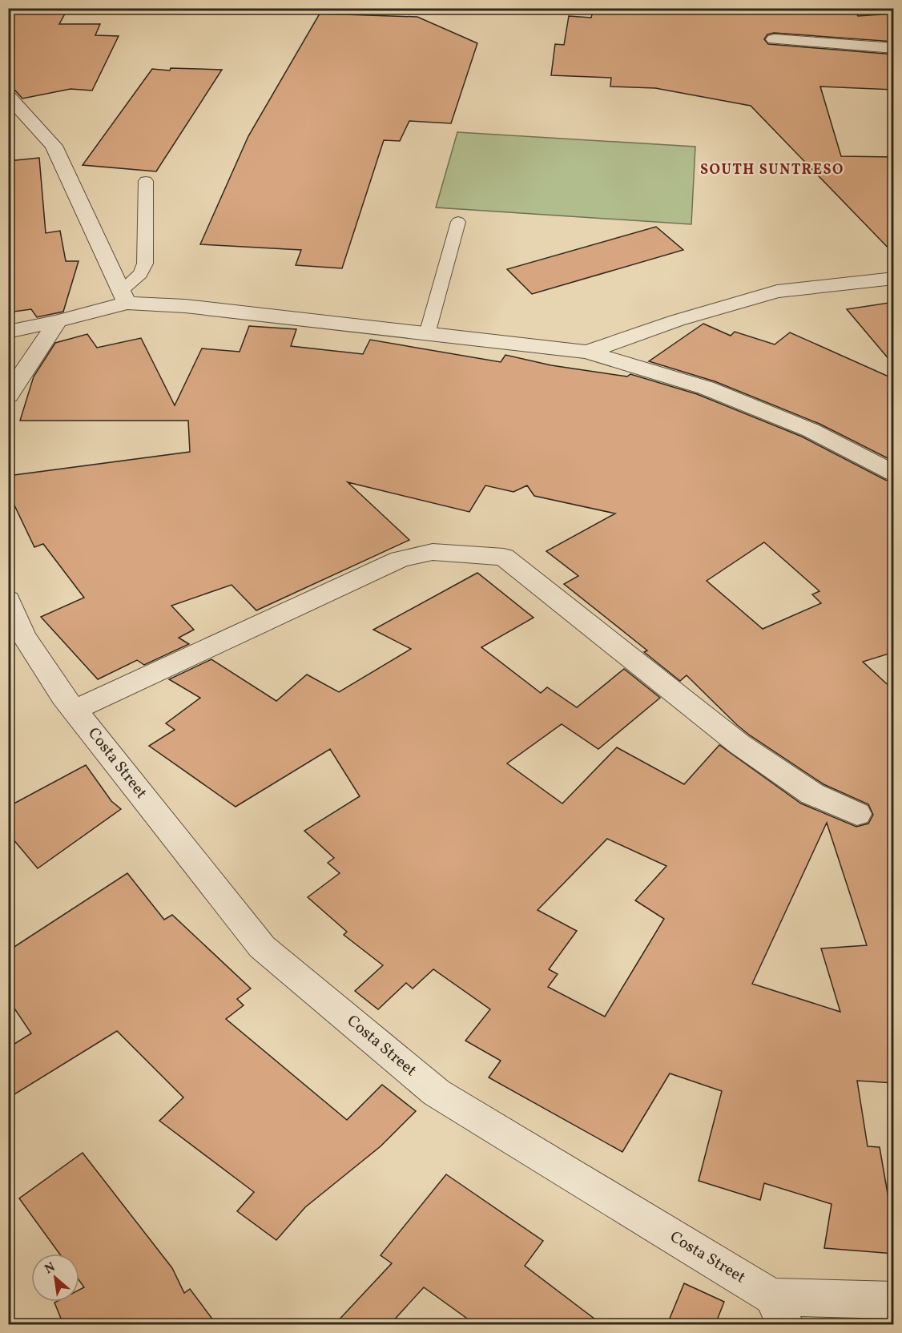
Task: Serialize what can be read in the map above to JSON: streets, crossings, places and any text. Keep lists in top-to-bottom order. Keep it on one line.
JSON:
{"streets":{"street":["Costa Street"]},"districts":["SOUTH SUNTRESO"],"north":"top left"}
